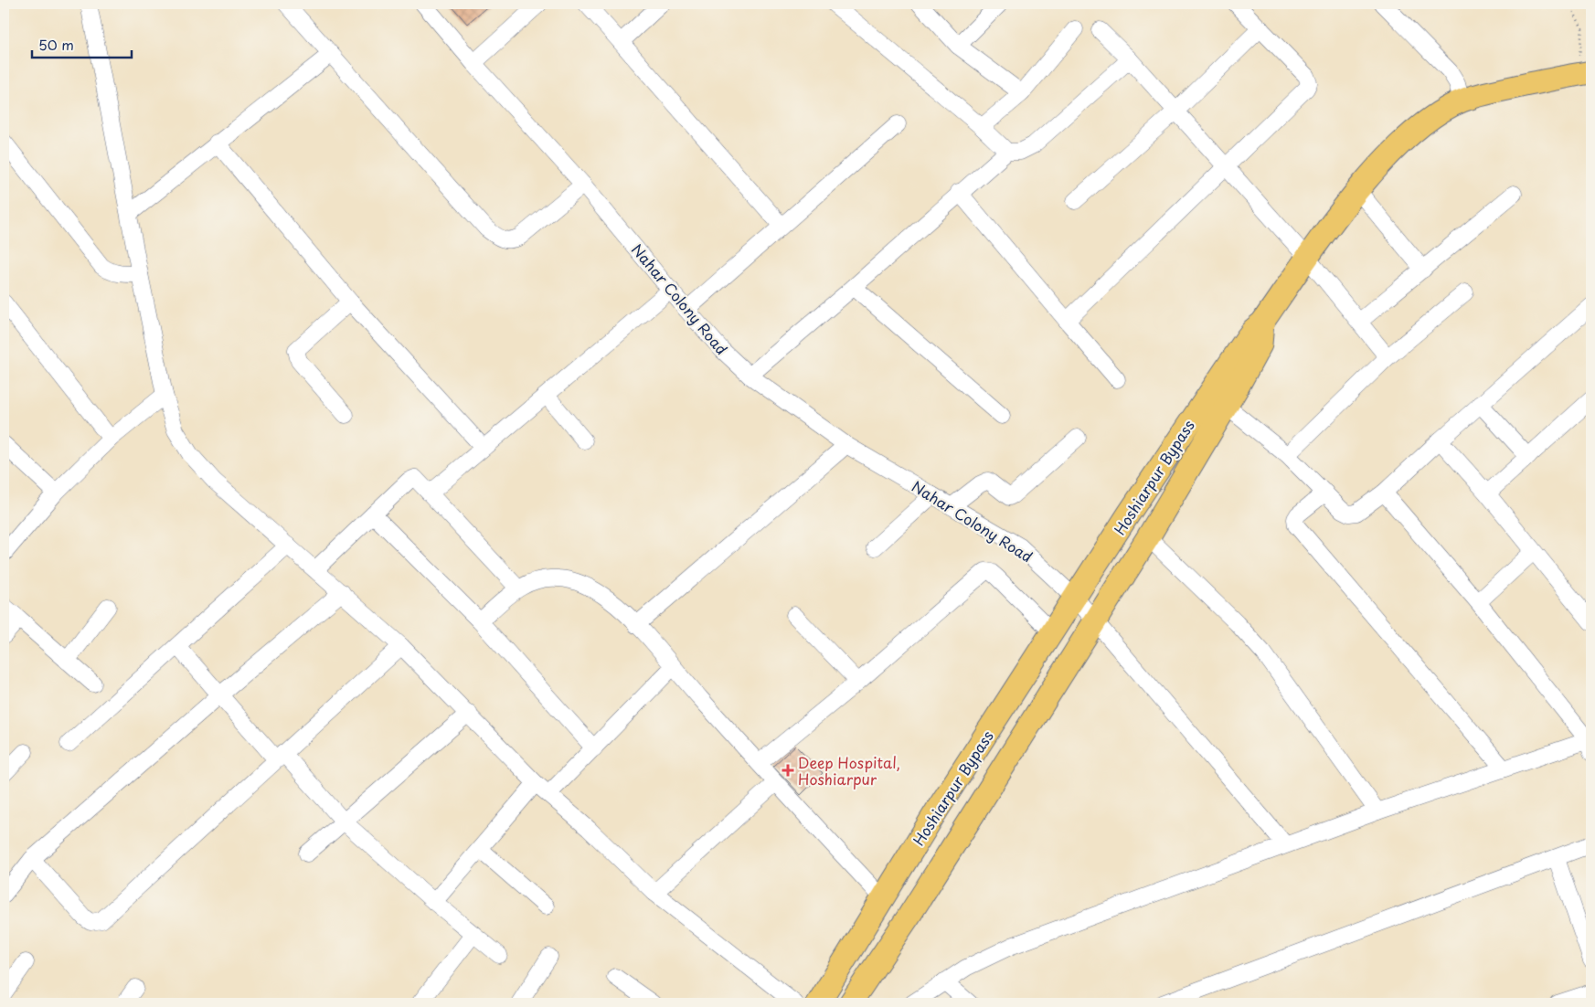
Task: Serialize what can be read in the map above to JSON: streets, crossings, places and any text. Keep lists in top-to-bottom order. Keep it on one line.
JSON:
{"streets":{"highway":["Hoshiarpur Bypass"],"street":["Nahar Colony Road"]},"crossings":[["Nahar Colony Road","Hoshiarpur Bypass"]],"places":{"health":["Deep Hospital, Hoshiarpur"]},"scale_bar":"50 m"}
